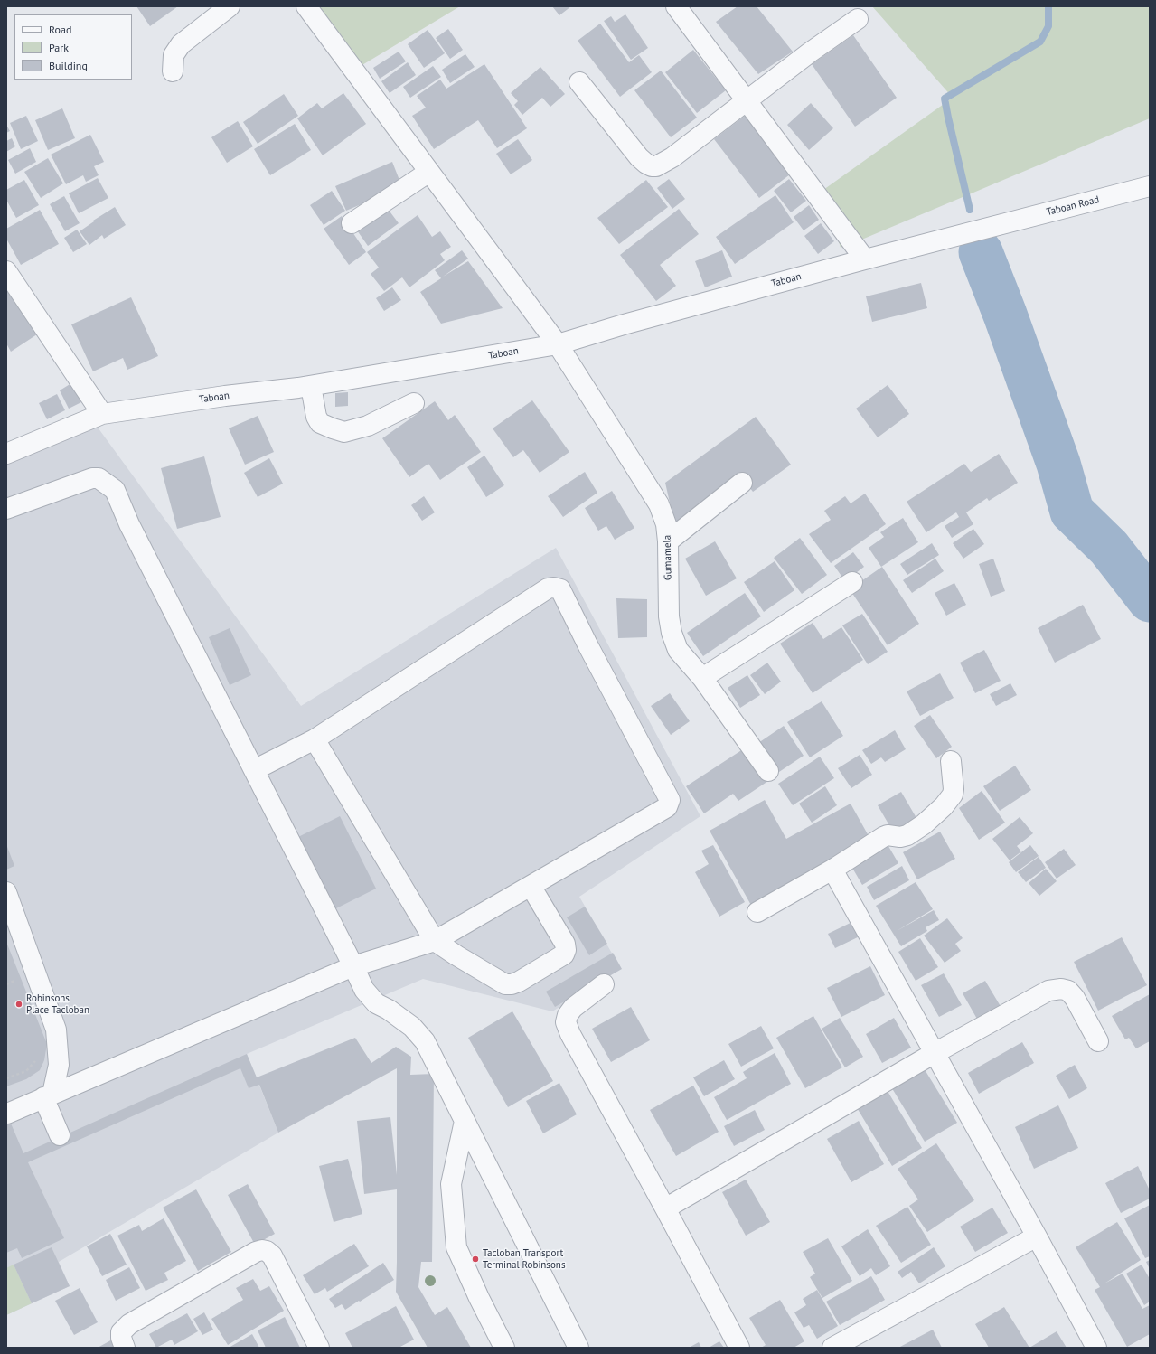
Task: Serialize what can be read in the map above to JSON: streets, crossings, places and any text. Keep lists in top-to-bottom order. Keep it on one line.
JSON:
{"streets":{"street":["Taboan Road","Taboan","Gumamela"]},"crossings":[["Taboan Road","Taboan"],["Taboan","Gumamela"]],"places":["Robinsons Place Tacloban","Tacloban Transport Terminal Robinsons"],"legend":["Road","Park","Building"]}
